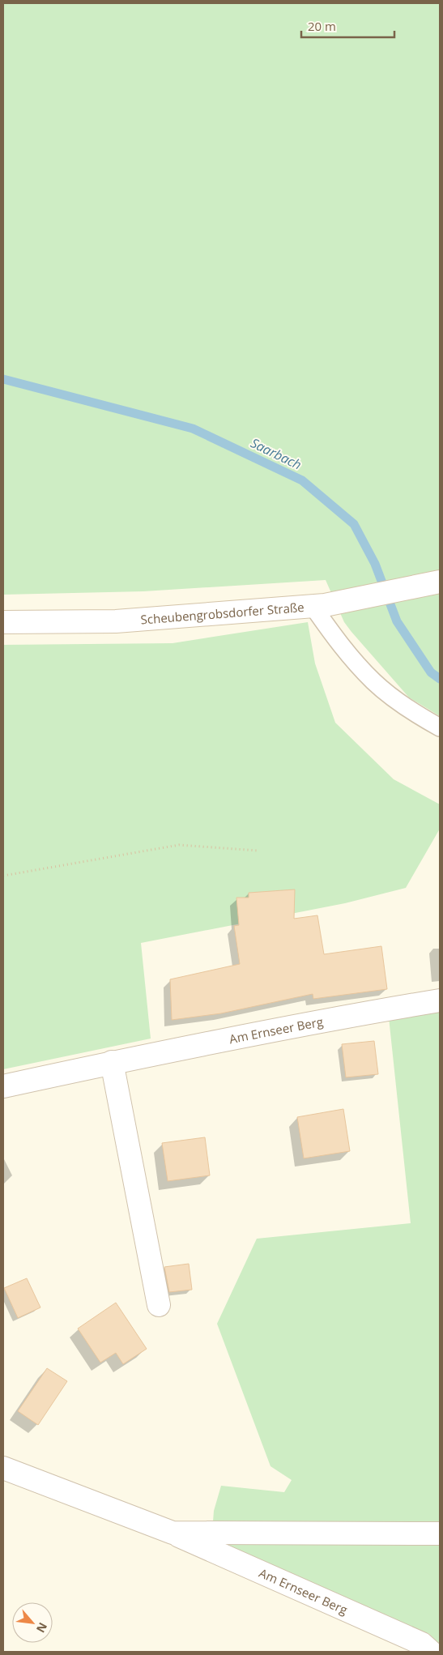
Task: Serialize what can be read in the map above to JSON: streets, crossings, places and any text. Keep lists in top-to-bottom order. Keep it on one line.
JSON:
{"streets":{"street":["Scheubengrobsdorfer Straße","Am Ernseer Berg"]},"water":["Saarbach"],"scale_bar":"20 m","north":"bottom right"}
